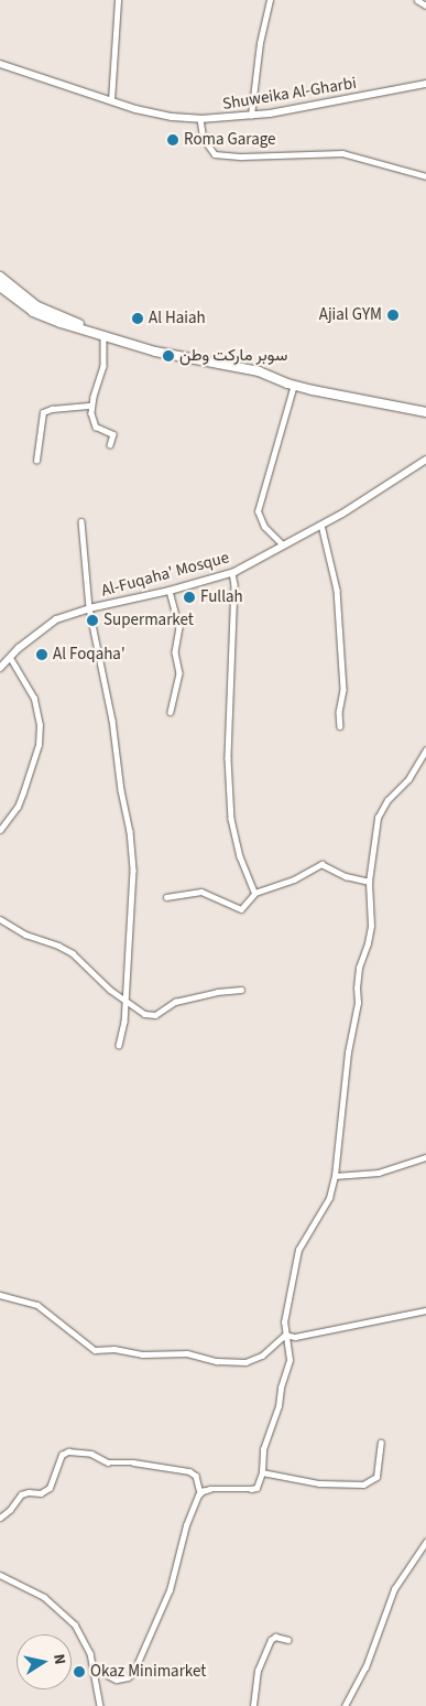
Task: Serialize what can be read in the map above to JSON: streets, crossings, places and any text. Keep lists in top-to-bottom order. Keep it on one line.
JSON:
{"streets":{"street":["Shuweika Al-Gharbi","Al-Fuqaha' Mosque"]},"places":["Roma Garage","Ajial GYM","Al Haiah","سوبر ماركت وطن","Fullah","Supermarket","Al Foqaha'","Okaz Minimarket"],"north":"right"}
